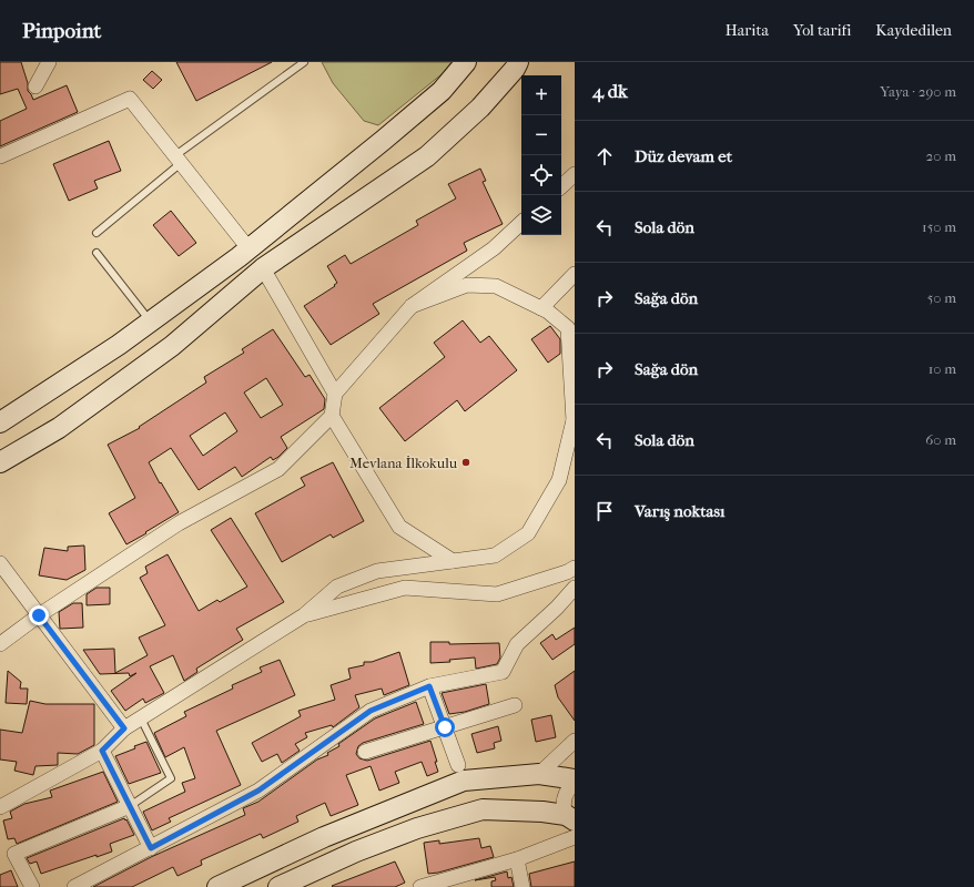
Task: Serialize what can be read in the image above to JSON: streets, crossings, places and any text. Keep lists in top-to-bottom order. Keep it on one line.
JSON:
{"places":["Mevlana İlkokulu"],"page":{"header":"Pinpoint","nav":["Harita","Yol tarifi","Kaydedilen"],"heading":["4 dk","Yaya · 290 m"],"map_buttons":["+","−"],"list":[["Düz devam et","20 m"],["Sola dön","150 m"],["Sağa dön","50 m"],["Sağa dön","10 m"],["Sola dön","60 m"],"Varış noktası"]}}
